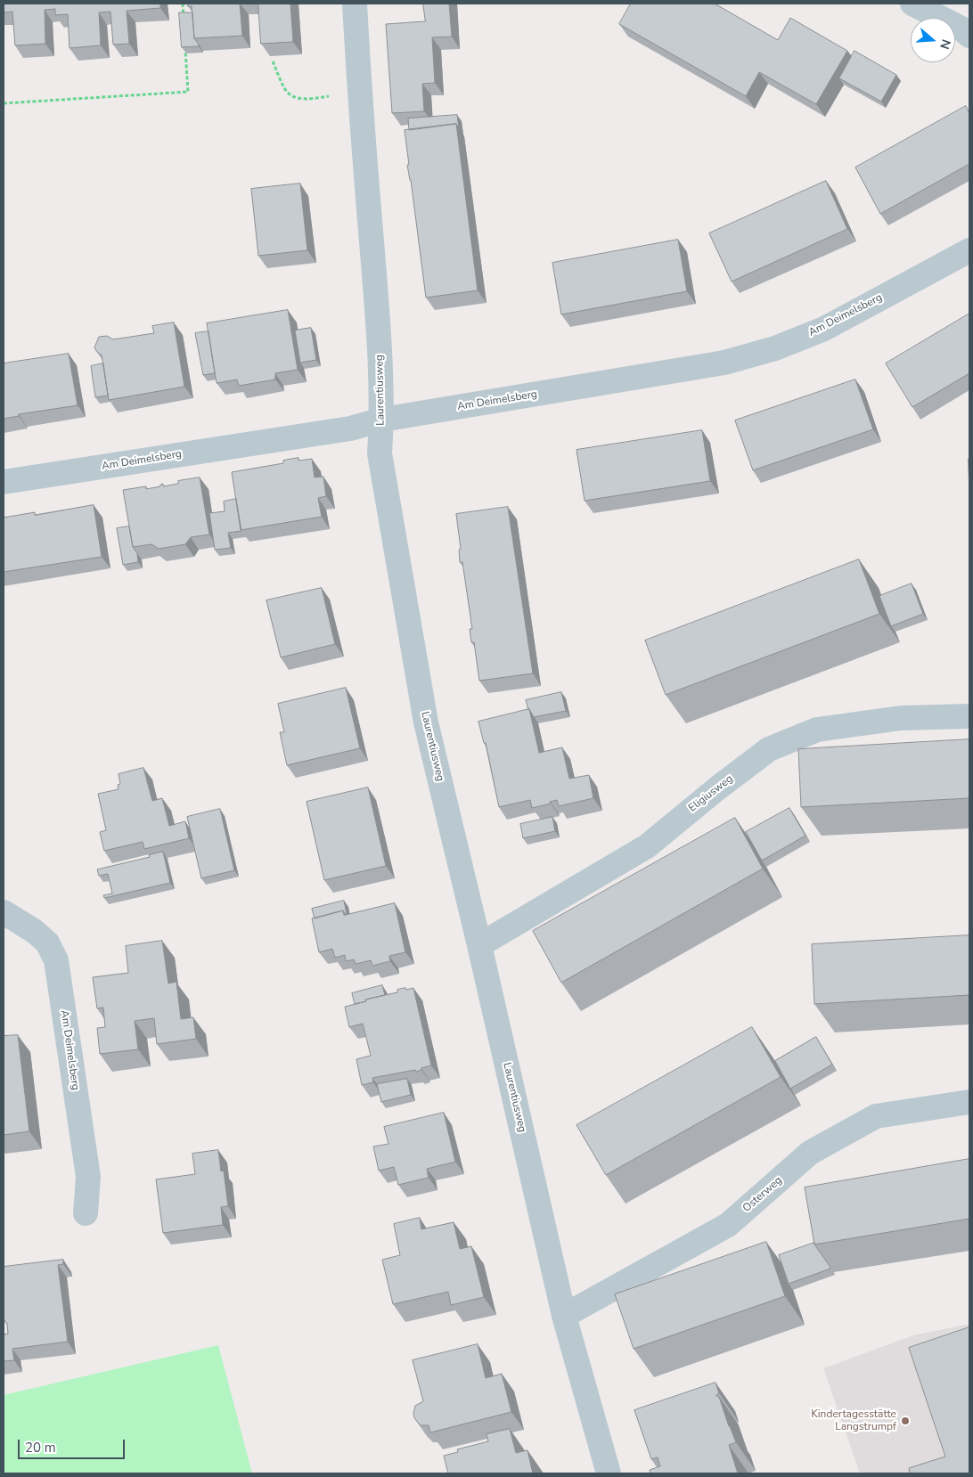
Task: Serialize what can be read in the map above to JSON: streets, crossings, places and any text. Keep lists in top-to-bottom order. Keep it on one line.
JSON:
{"streets":{"street":["Am Deimelsberg","Laurentiusweg","Eligiusweg","Osterweg"]},"crossings":[["Am Deimelsberg","Laurentiusweg"],["Laurentiusweg","Eligiusweg"],["Laurentiusweg","Osterweg"]],"places":["Kindertagesstätte Langstrumpf"],"scale_bar":"20 m","north":"right"}
